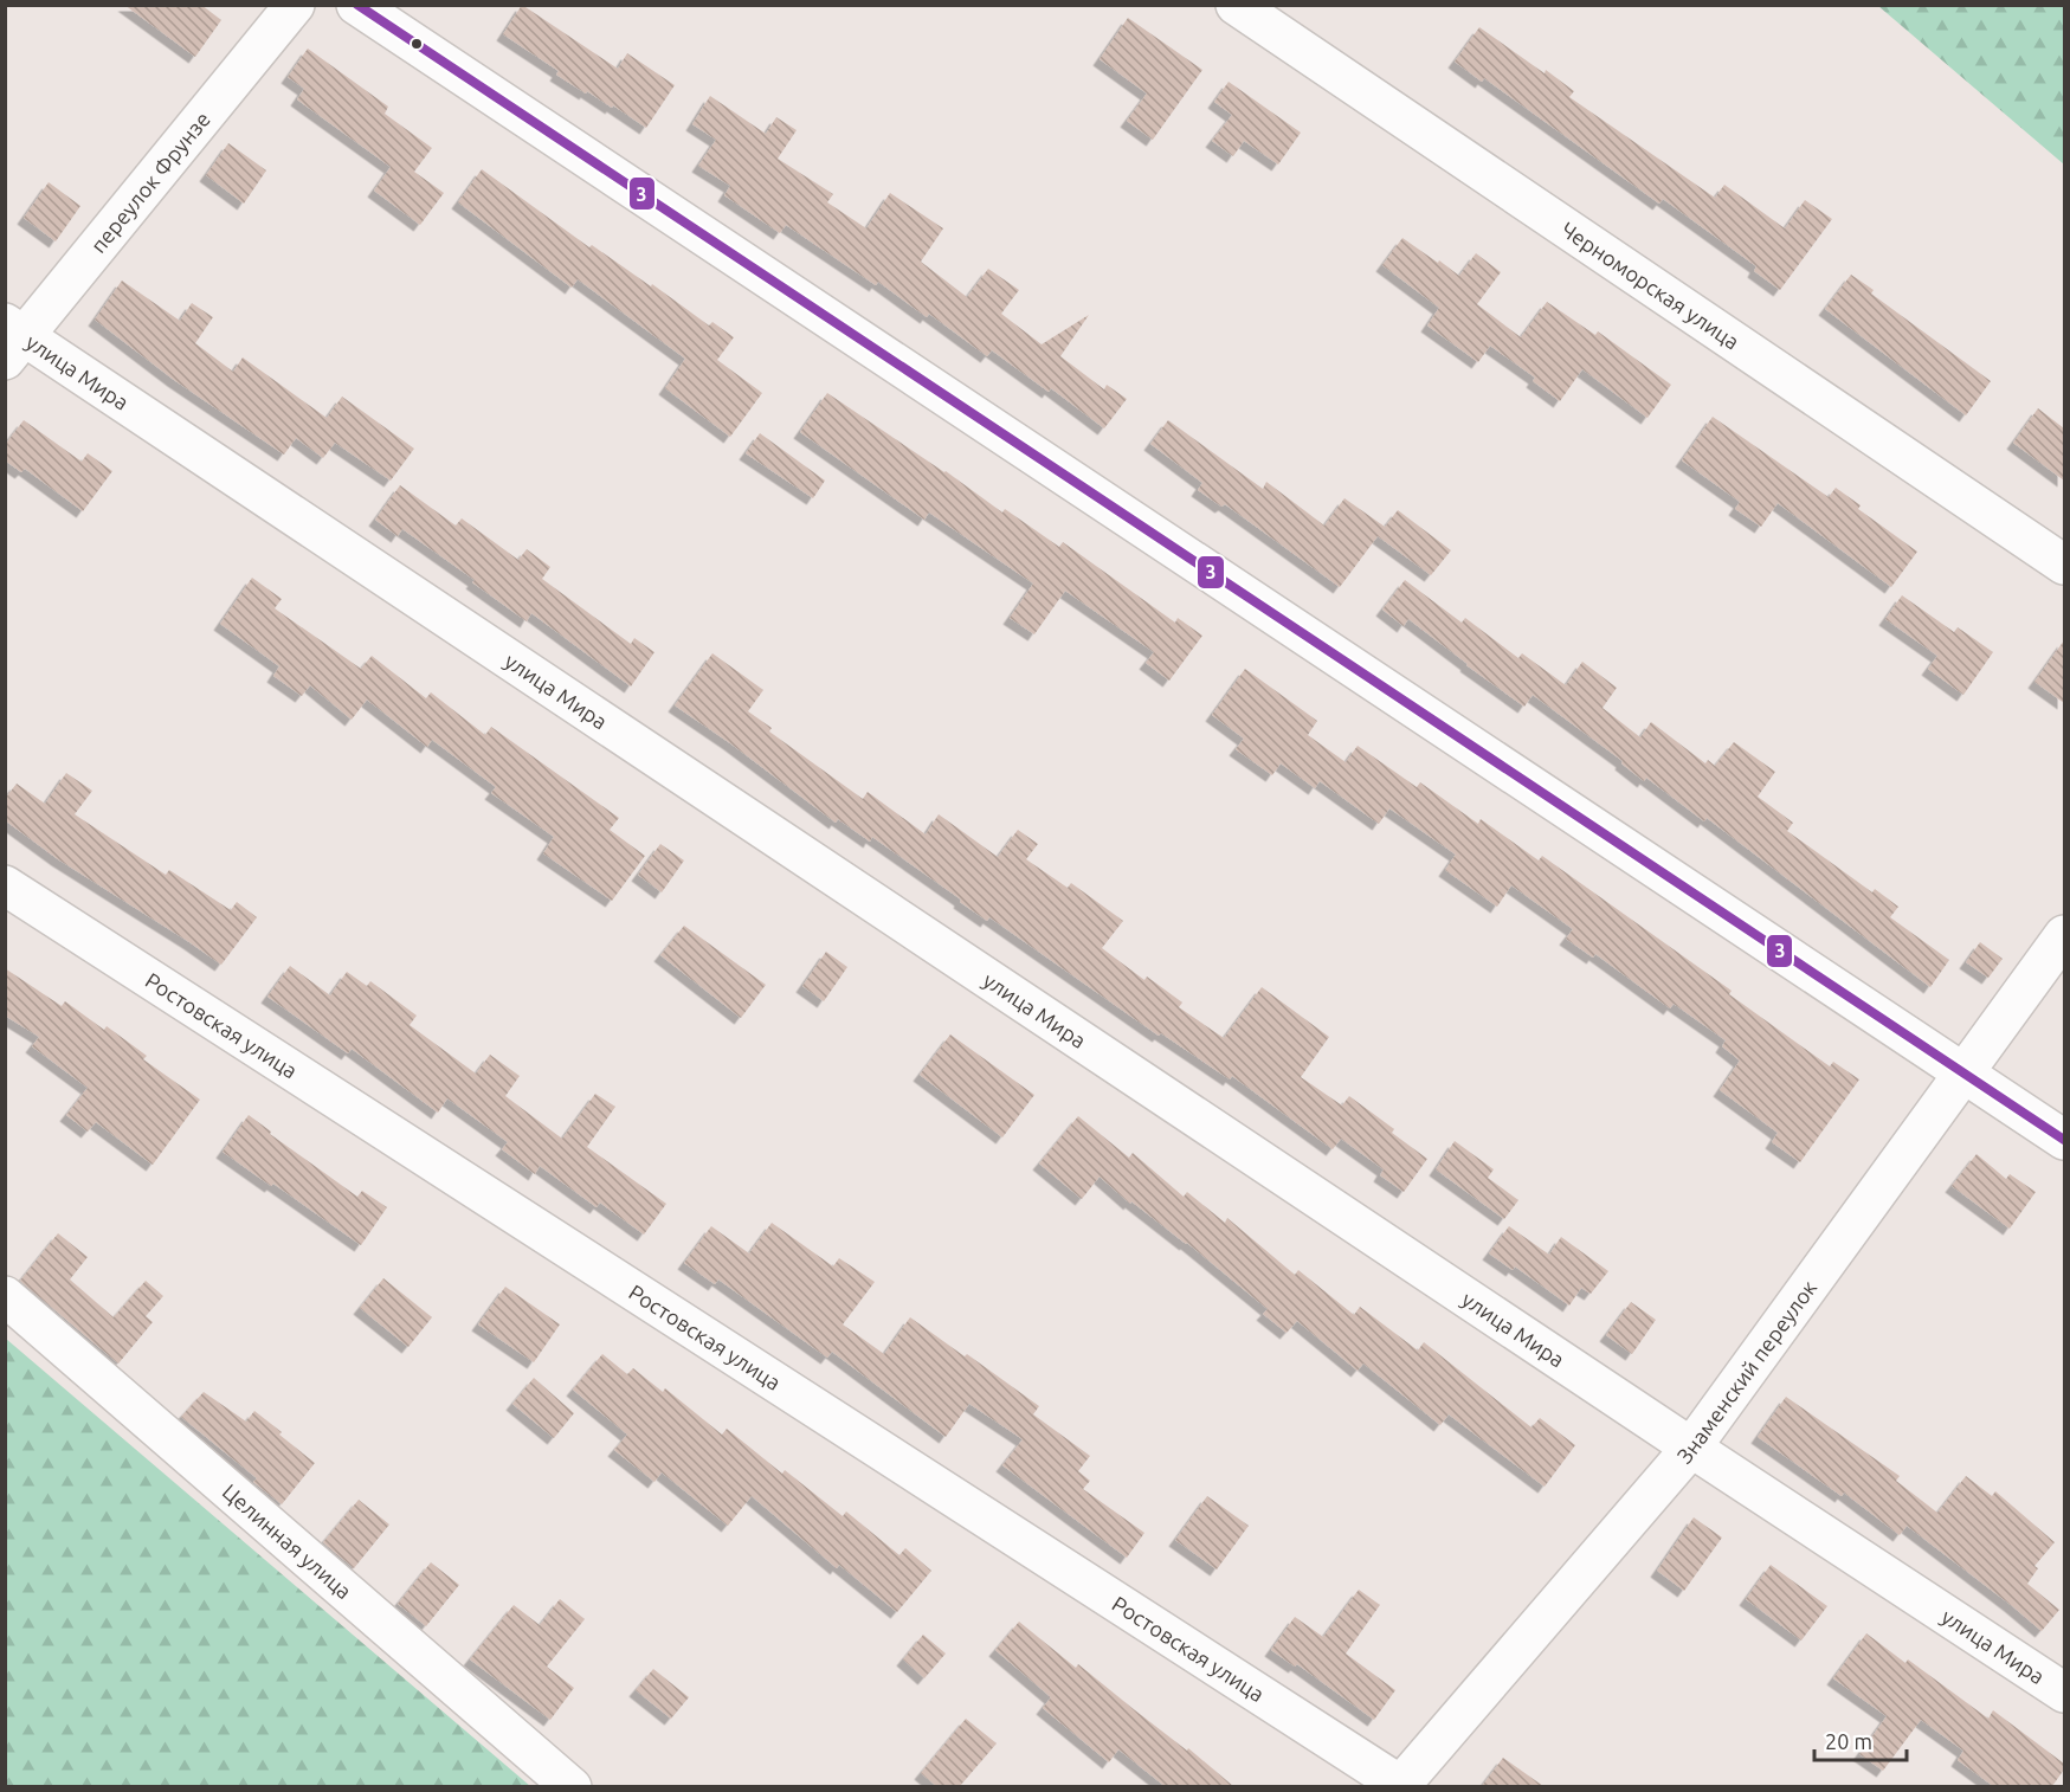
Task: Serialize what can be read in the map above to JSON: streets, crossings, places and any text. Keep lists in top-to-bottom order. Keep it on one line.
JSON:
{"streets":{"street":["переулок Фрунзе","Черноморская улица","улица Мира","Ростовская улица","Знаменский переулок","Целинная улица"]},"crossings":[["переулок Фрунзе","улица Мира"],["улица Мира","Знаменский переулок"],["Ростовская улица","Знаменский переулок"]],"lines":["transit line 3"],"scale_bar":"20 m"}
